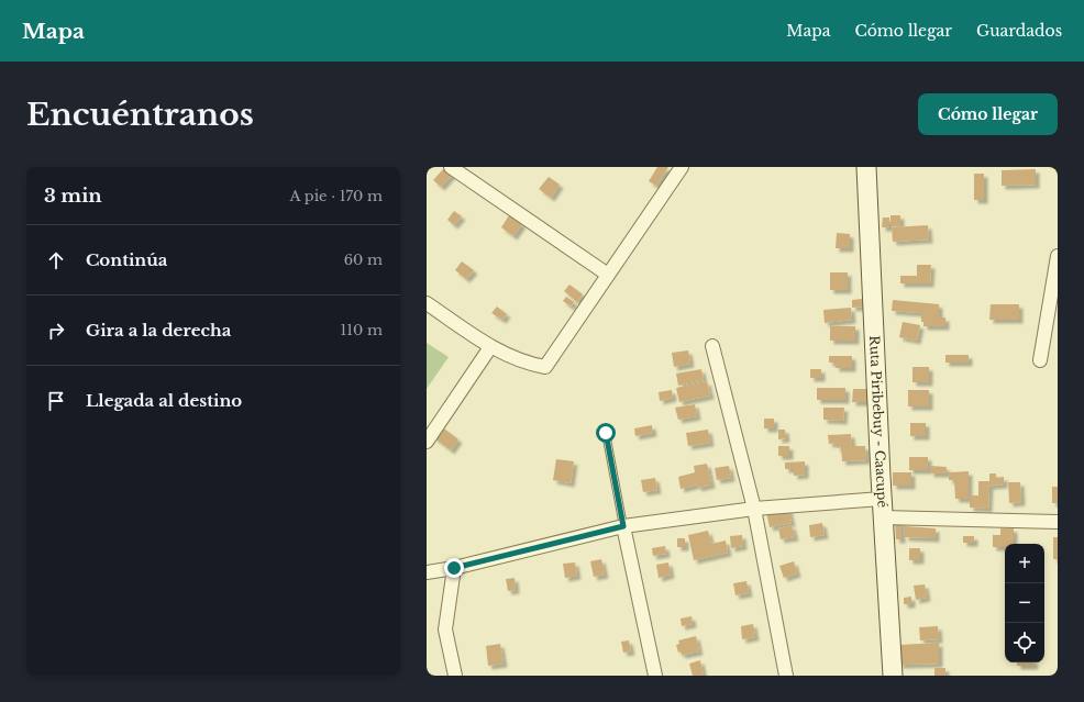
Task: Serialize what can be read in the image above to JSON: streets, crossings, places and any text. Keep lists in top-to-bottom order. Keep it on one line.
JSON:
{"streets":{"street":["Ruta Piribebuy - Caacupé"]},"page":{"header":"Mapa","nav":["Mapa","Cómo llegar","Guardados"],"buttons":"Cómo llegar","title":"Encuéntranos","heading":["3 min","A pie · 170 m"],"list":[["Continúa","60 m"],["Gira a la derecha","110 m"],"Llegada al destino"],"map_buttons":["+","−"]}}
